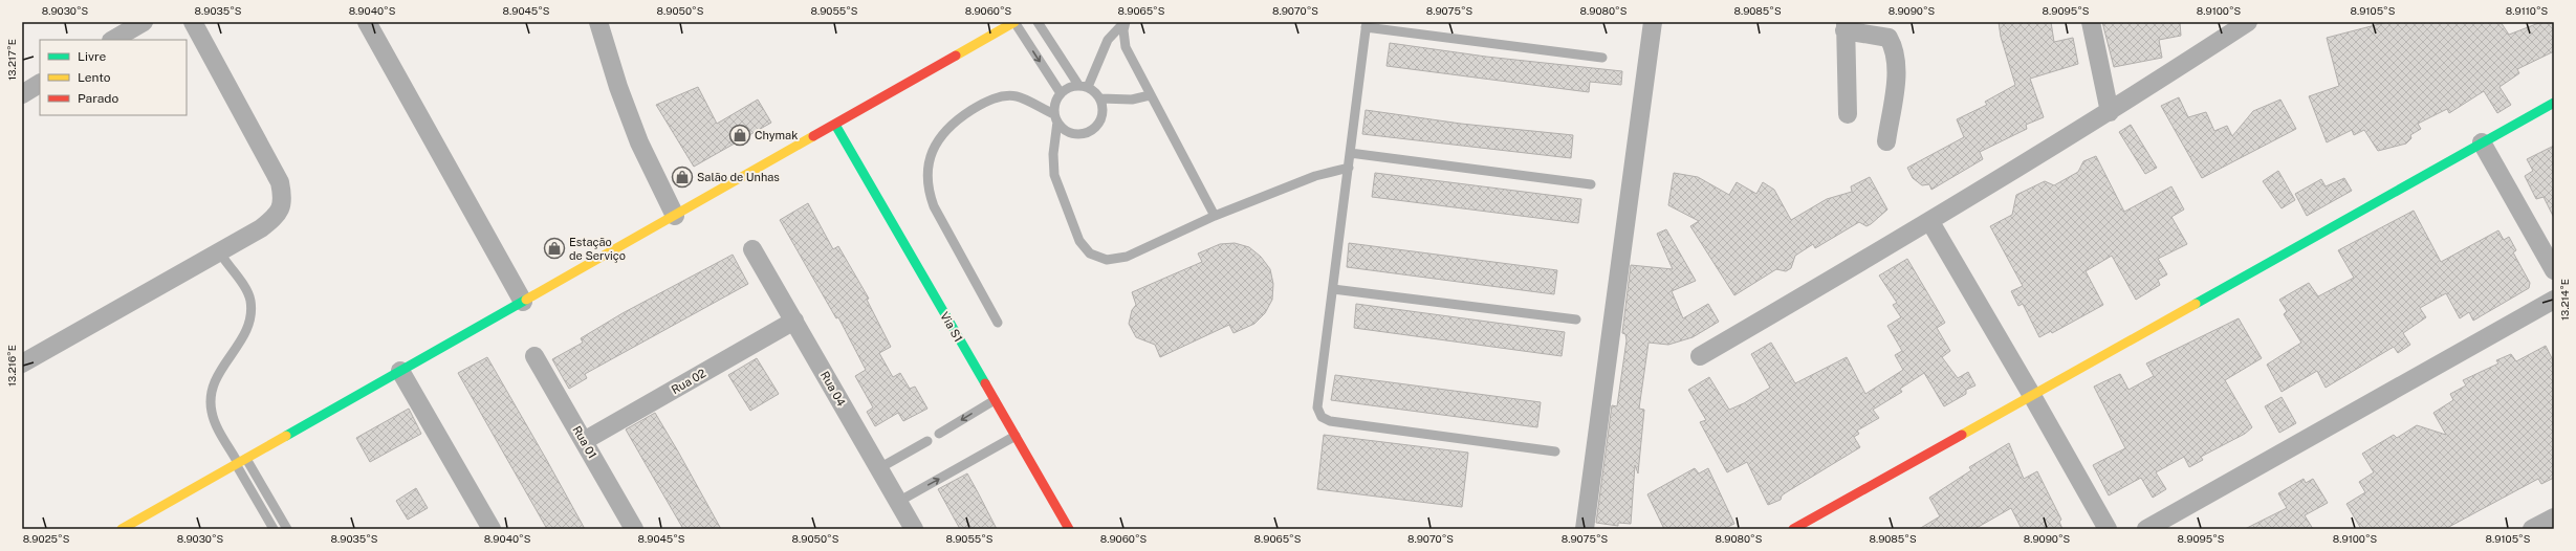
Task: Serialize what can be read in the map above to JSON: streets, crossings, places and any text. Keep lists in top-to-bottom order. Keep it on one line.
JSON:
{"streets":{"street":["Via S1","Rua 02","Rua 04","Rua 01"]},"crossings":[["Rua 02","Rua 04"],["Rua 02","Rua 01"]],"places":{"shop":["Chymak","Salão de Unhas","Estação de Serviço"]},"legend":["Livre","Lento","Parado"],"coordinates":["8.9030°S","8.9035°S","8.9040°S","8.9045°S","8.9050°S","8.9055°S","8.9060°S","8.9065°S","8.9070°S","8.9075°S","8.9080°S","8.9085°S","8.9090°S","8.9095°S","8.9100°S","8.9105°S","8.9110°S","13.217°E","13.214°E","13.216°E","8.9025°S"]}
